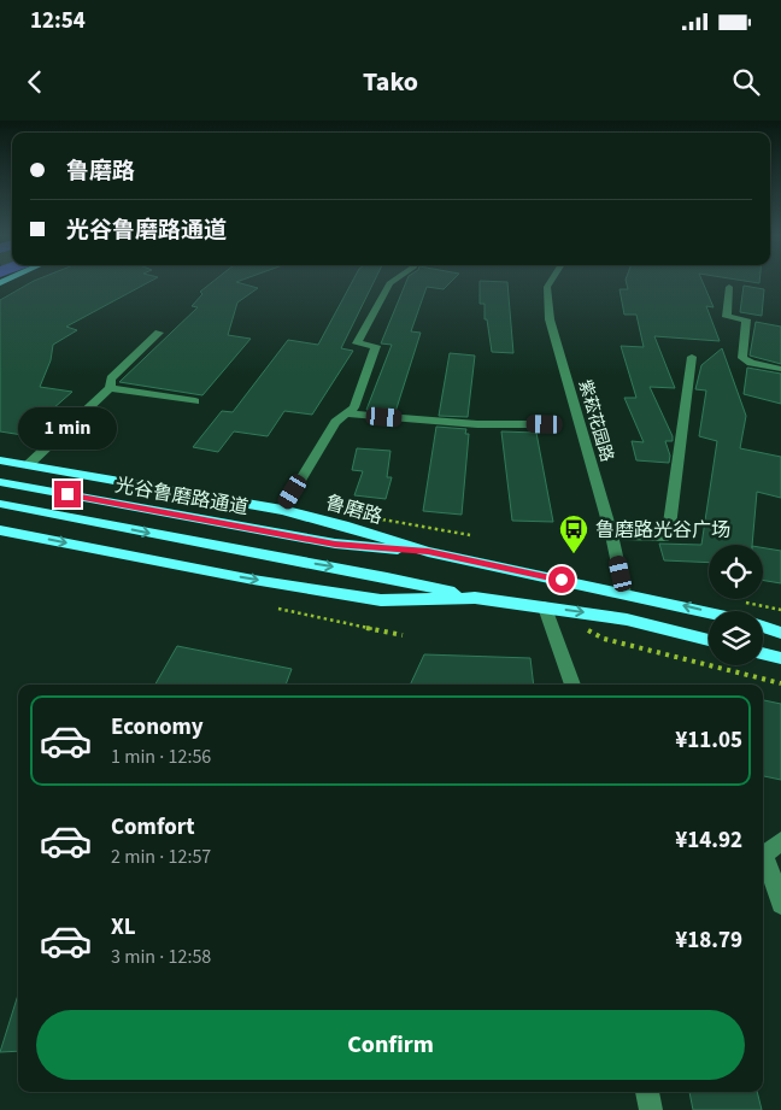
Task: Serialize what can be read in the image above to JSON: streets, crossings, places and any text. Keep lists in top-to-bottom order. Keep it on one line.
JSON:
{"streets":{"main road":["光谷鲁磨路通道","鲁磨路"],"street":["紫菘花园路"]},"crossings":[["紫菘花园路","鲁磨路"],["光谷鲁磨路通道","鲁磨路"]],"places":{"bus stop":["鲁磨路光谷广场"]},"page":{"status":"12:54","header":"Tako","banner":["鲁磨路","光谷鲁磨路通道"],"bubble":"1 min","list":[{"name":"Economy","note":"1 min · 12:56","value":"¥11.05"},{"name":"Comfort","note":"2 min · 12:57","value":"¥14.92"},{"name":"XL","note":"3 min · 12:58","value":"¥18.79"}],"buttons":"Confirm"}}
